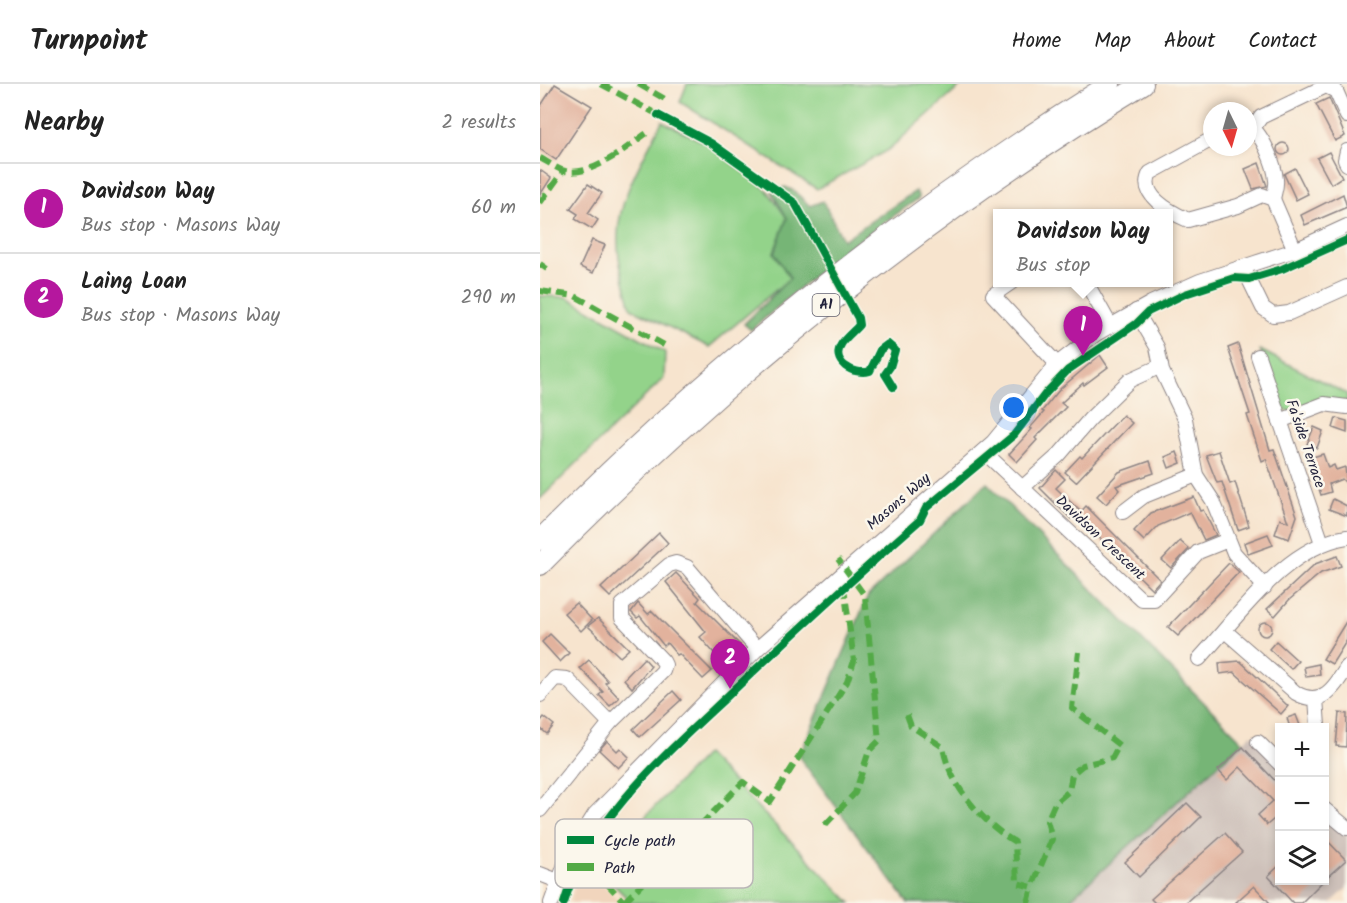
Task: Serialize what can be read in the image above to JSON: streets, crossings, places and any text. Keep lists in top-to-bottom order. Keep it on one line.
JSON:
{"streets":{"highway":["A1"],"street":["Fa'side Terrace","Masons Way","Davidson Crescent"]},"crossings":[["Masons Way","Davidson Crescent"]],"legend":["Cycle path","Path"],"north":"bottom","page":{"header":"Turnpoint","nav":["Home","Map","About","Contact"],"heading":["Nearby","2 results"],"list":[{"mark":"1","name":"Davidson Way","note":"Bus stop · Masons Way","value":"60 m"},{"mark":"2","name":"Laing Loan","note":"Bus stop · Masons Way","value":"290 m"}],"popup":["Davidson Way","Bus stop"],"pins":["1","2"],"map_buttons":["+","−"]}}
